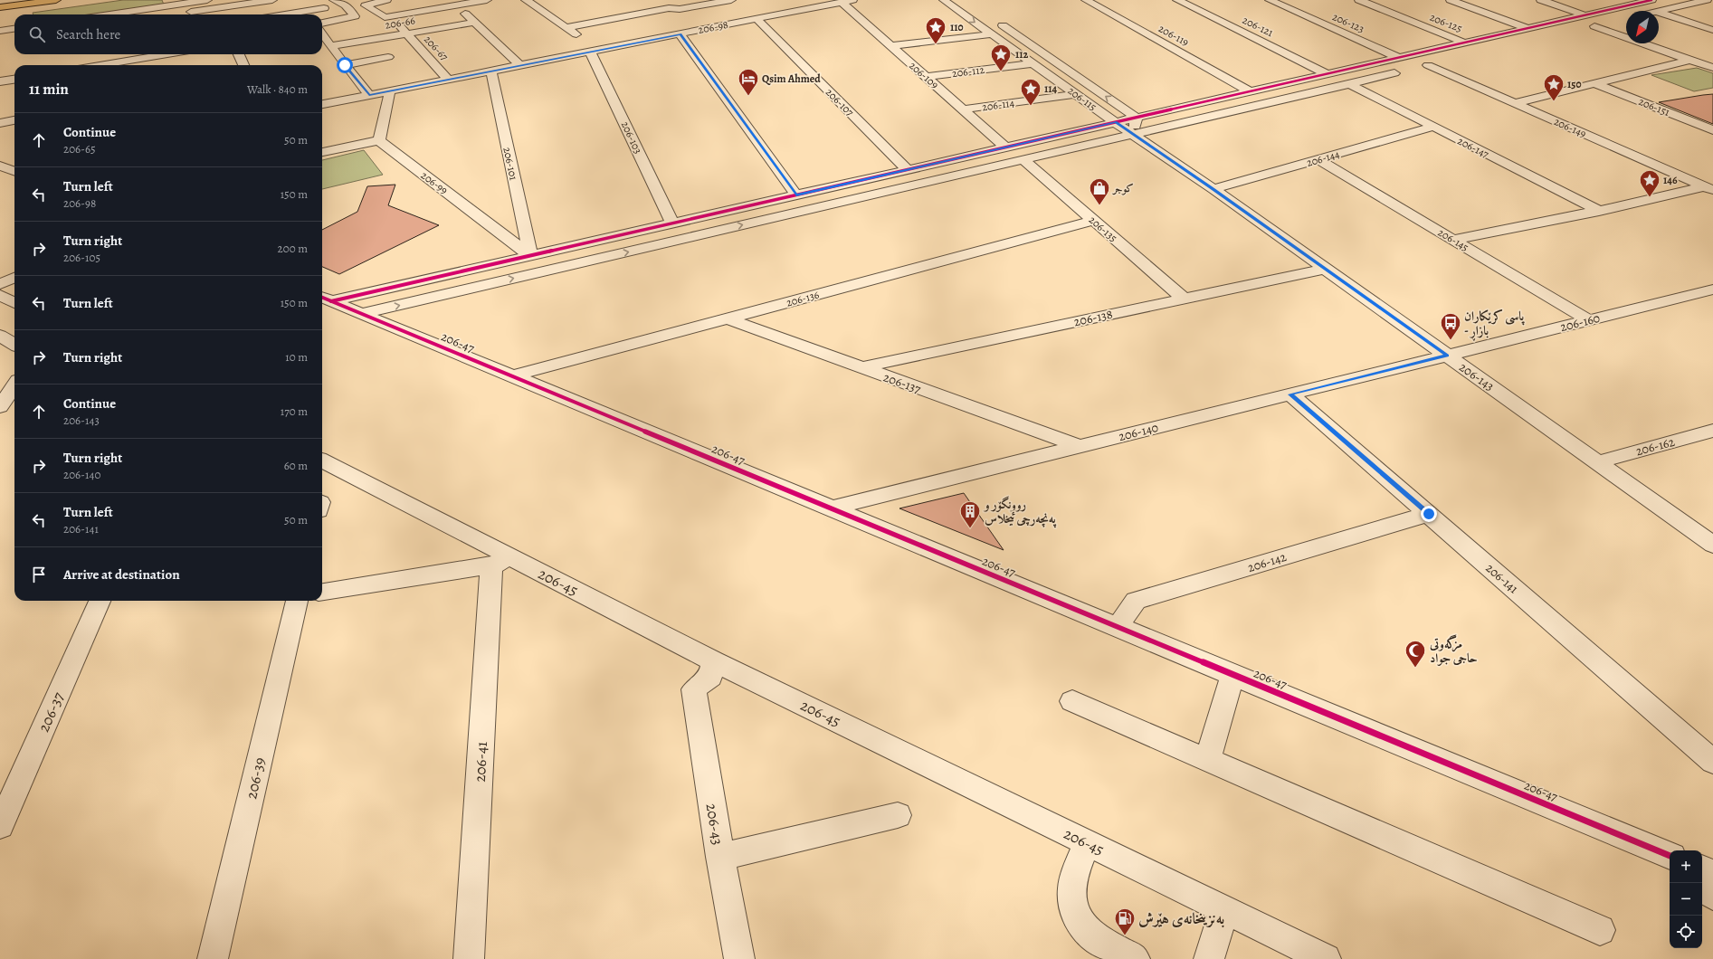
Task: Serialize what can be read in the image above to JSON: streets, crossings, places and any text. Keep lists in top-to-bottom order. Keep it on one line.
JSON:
{"streets":{"street":["206-66","206-123","206-125","206-121","206-98","206-119","206-67","206-112","206-109","206-115","206-107","206-114","206-151","206-149","206-103","206-147","206-144","206-101","206-99","206-135","206-145","206-136","206-138","206-160","206-47","206-143","206-137","206-140","206-162","206-142","206-141","206-45","206-37","206-41","206-39","206-43"]},"crossings":[["206-66","206-67"],["206-98","206-67"],["206-98","206-109"],["206-98","206-107"],["206-98","206-103"],["206-98","206-101"],["206-112","206-109"],["206-112","206-115"],["206-109","206-114"],["206-115","206-114"],["206-115","206-143"],["206-147","206-144"],["206-144","206-145"],["206-144","206-143"],["206-101","206-99"],["206-135","206-136"],["206-135","206-138"],["206-145","206-160"],["206-136","206-47"],["206-136","206-137"],["206-138","206-143"],["206-138","206-137"],["206-160","206-143"],["206-160","206-140"],["206-47","206-140"],["206-47","206-142"],["206-143","206-140"],["206-143","206-162"],["206-137","206-140"],["206-140","206-141"],["206-142","206-141"],["206-45","206-41"],["206-45","206-43"]],"places":{"place":["110","112","150","114","146"],"hotel":["Qsim Ahmed"],"shop":["كوجر"],"bus stop":["پاسی کرێکاران - بازاڕ"],"building":["روونگۆر و په‌نچه‌رچی ئیخلاس"],"mosque":["مزگەوتی حاجی جواد"],"fuel station":["بەنزینخانەی هێرش"]},"north":"bottom left","page":{"search":"Search here","heading":["11 min","Walk · 840 m"],"list":[["Continue","206-65","50 m"],["Turn left","206-98","150 m"],["Turn right","206-105","200 m"],["Turn left","150 m"],["Turn right","10 m"],["Continue","206-143","170 m"],["Turn right","206-140","60 m"],["Turn left","206-141","50 m"],"Arrive at destination"],"map_buttons":["+","−"]}}
